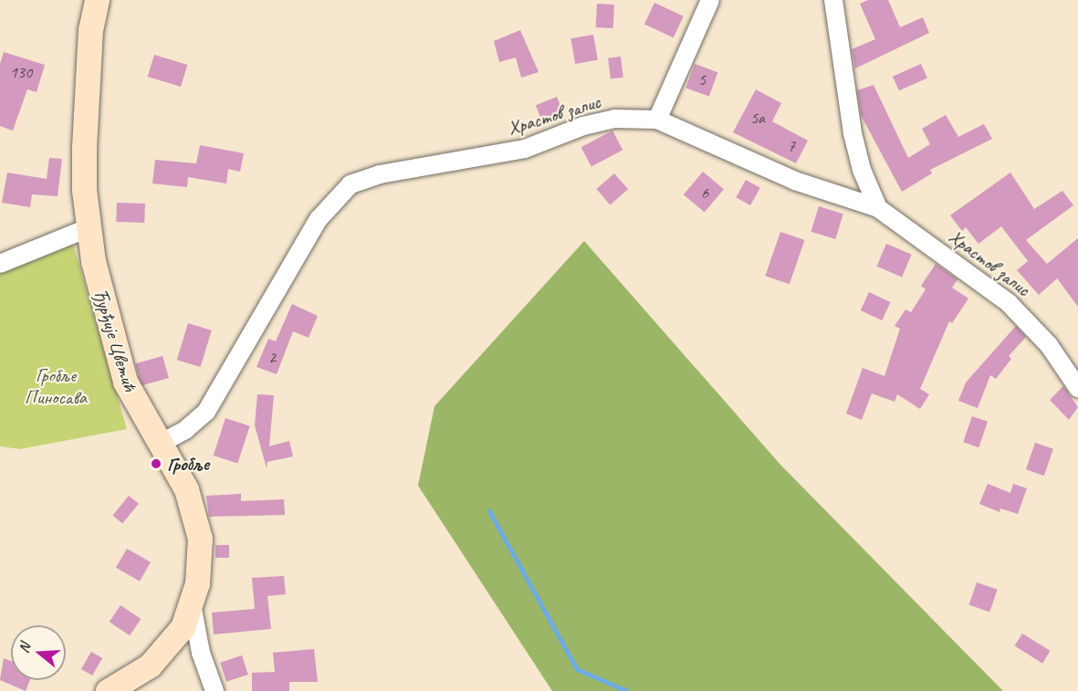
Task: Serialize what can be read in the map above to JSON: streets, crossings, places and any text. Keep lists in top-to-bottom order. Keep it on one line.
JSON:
{"streets":{"street":["Храстов запис","Ђурђије Цветић"]},"crossings":[["Храстов запис","Ђурђије Цветић"]],"parks":["Гробље Пиносава"],"places":["Гробље"],"house_numbers":["130","5","5a","7","6","2"],"north":"left"}
